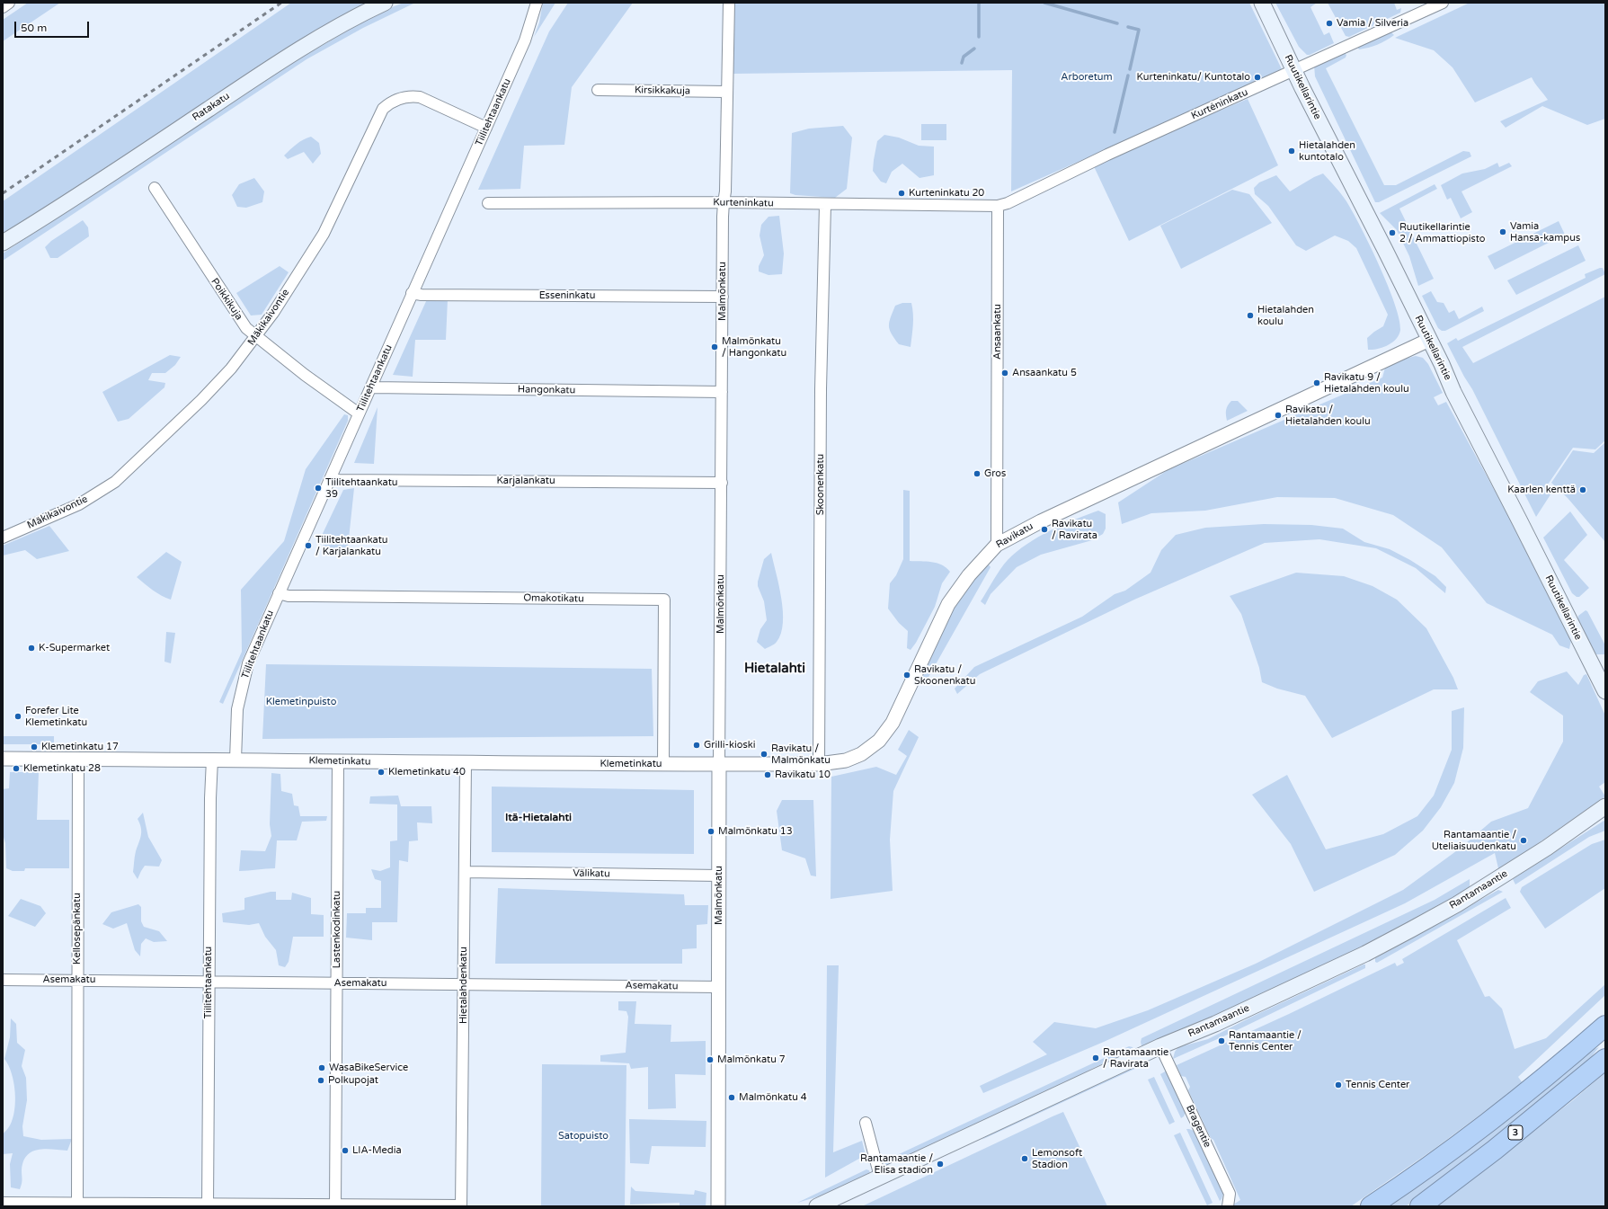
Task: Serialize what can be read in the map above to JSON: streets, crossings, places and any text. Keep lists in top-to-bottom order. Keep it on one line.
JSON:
{"streets":{"highway":["3"],"main road":["Ruutikellarintie","Ratakatu","Rantamaantie"],"street":["Kirsikkakuja","Kurténinkatu","Tiilitehtaankatu","Kurteninkatu","Malmönkatu","Esseninkatu","Poikkikuja","Mäkikaivontie","Ansaankatu","Hangonkatu","Karjalankatu","Skoonenkatu","Ravikatu","Omakotikatu","Klemetinkatu","Välikatu","Kellosepänkatu","Lastenkodinkatu","Asemakatu","Hietalahdenkatu","Bragentie"]},"crossings":[["Ruutikellarintie","Kurténinkatu"],["Ruutikellarintie","Ravikatu"],["Kirsikkakuja","Malmönkatu"],["Kurténinkatu","Kurteninkatu"],["Kurténinkatu","Ansaankatu"],["Tiilitehtaankatu","Esseninkatu"],["Tiilitehtaankatu","Poikkikuja"],["Tiilitehtaankatu","Mäkikaivontie"],["Tiilitehtaankatu","Hangonkatu"],["Tiilitehtaankatu","Karjalankatu"],["Tiilitehtaankatu","Omakotikatu"],["Tiilitehtaankatu","Klemetinkatu"],["Tiilitehtaankatu","Asemakatu"],["Kurteninkatu","Malmönkatu"],["Kurteninkatu","Ansaankatu"],["Kurteninkatu","Skoonenkatu"],["Malmönkatu","Esseninkatu"],["Malmönkatu","Hangonkatu"],["Malmönkatu","Karjalankatu"],["Malmönkatu","Ravikatu"],["Malmönkatu","Klemetinkatu"],["Malmönkatu","Välikatu"],["Malmönkatu","Asemakatu"],["Poikkikuja","Mäkikaivontie"],["Ansaankatu","Ravikatu"],["Skoonenkatu","Ravikatu"],["Ravikatu","Klemetinkatu"],["Omakotikatu","Klemetinkatu"],["Klemetinkatu","Kellosepänkatu"],["Klemetinkatu","Lastenkodinkatu"],["Klemetinkatu","Hietalahdenkatu"],["Välikatu","Hietalahdenkatu"],["Rantamaantie","Bragentie"],["Kellosepänkatu","Asemakatu"],["Lastenkodinkatu","Asemakatu"],["Asemakatu","Hietalahdenkatu"]],"districts":["Hietalahti","Itä-Hietalahti"],"parks":["Arboretum","Klemetinpuisto","Satopuisto"],"places":["Vamia / Silveria","Kurteninkatu/ Kuntotalo","Hietalahden kuntotalo","Kurteninkatu 20","Vamia Hansa-kampus","Ruutikellarintie 2 / Ammattiopisto","Hietalahden koulu","Malmönkatu / Hangonkatu","Ansaankatu 5","Ravikatu 9 / Hietalahden koulu","Ravikatu / Hietalahden koulu","Gros","Tiilitehtaankatu 39","Kaarlen kenttä","Ravikatu / Ravirata","Tiilitehtaankatu / Karjalankatu","K-Supermarket","Ravikatu / Skoonenkatu","Forefer Lite Klemetinkatu","Grilli-kioski","Klemetinkatu 17","Ravikatu / Malmönkatu","Klemetinkatu 28","Klemetinkatu 40","Ravikatu 10","Malmönkatu 13","Rantamaantie / Uteliaisuudenkatu","Rantamaantie / Tennis Center","Rantamaantie / Ravirata","Malmönkatu 7","WasaBikeService","Polkupojat","Tennis Center","Malmönkatu 4","LIA-Media","Lemonsoft Stadion","Rantamaantie / Elisa stadion"],"scale_bar":"50 m"}
